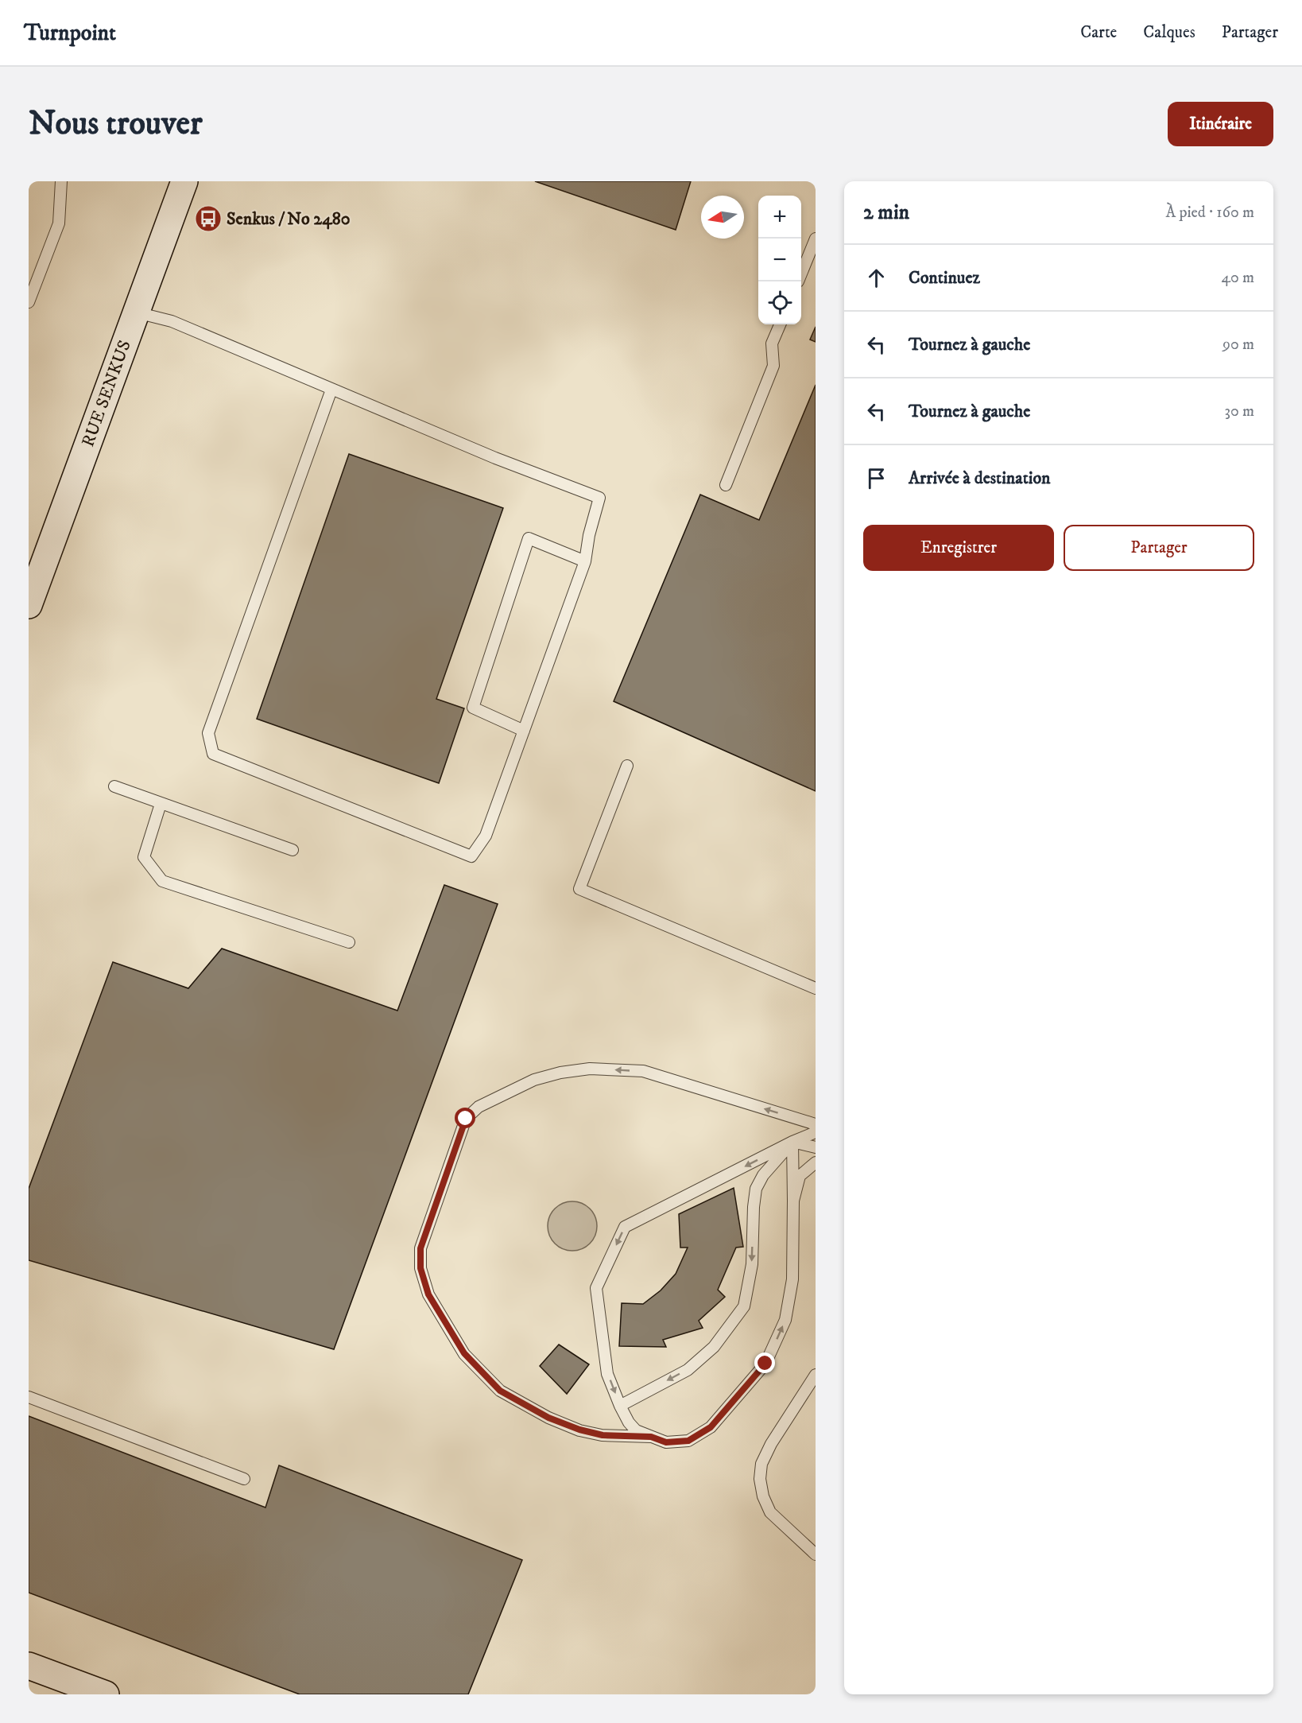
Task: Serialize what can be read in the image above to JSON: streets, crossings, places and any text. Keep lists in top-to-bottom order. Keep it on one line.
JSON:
{"streets":{"street":["RUE SENKUS"]},"places":{"bus stop":["Senkus / No 2480"]},"north":"left","page":{"header":"Turnpoint","nav":["Carte","Calques","Partager"],"buttons":["Itinéraire",["Enregistrer","Partager"]],"title":"Nous trouver","heading":["2 min","À pied · 160 m"],"map_buttons":["+","−"],"list":[["Continuez","40 m"],["Tournez à gauche","90 m"],["Tournez à gauche","30 m"],"Arrivée à destination"]}}
